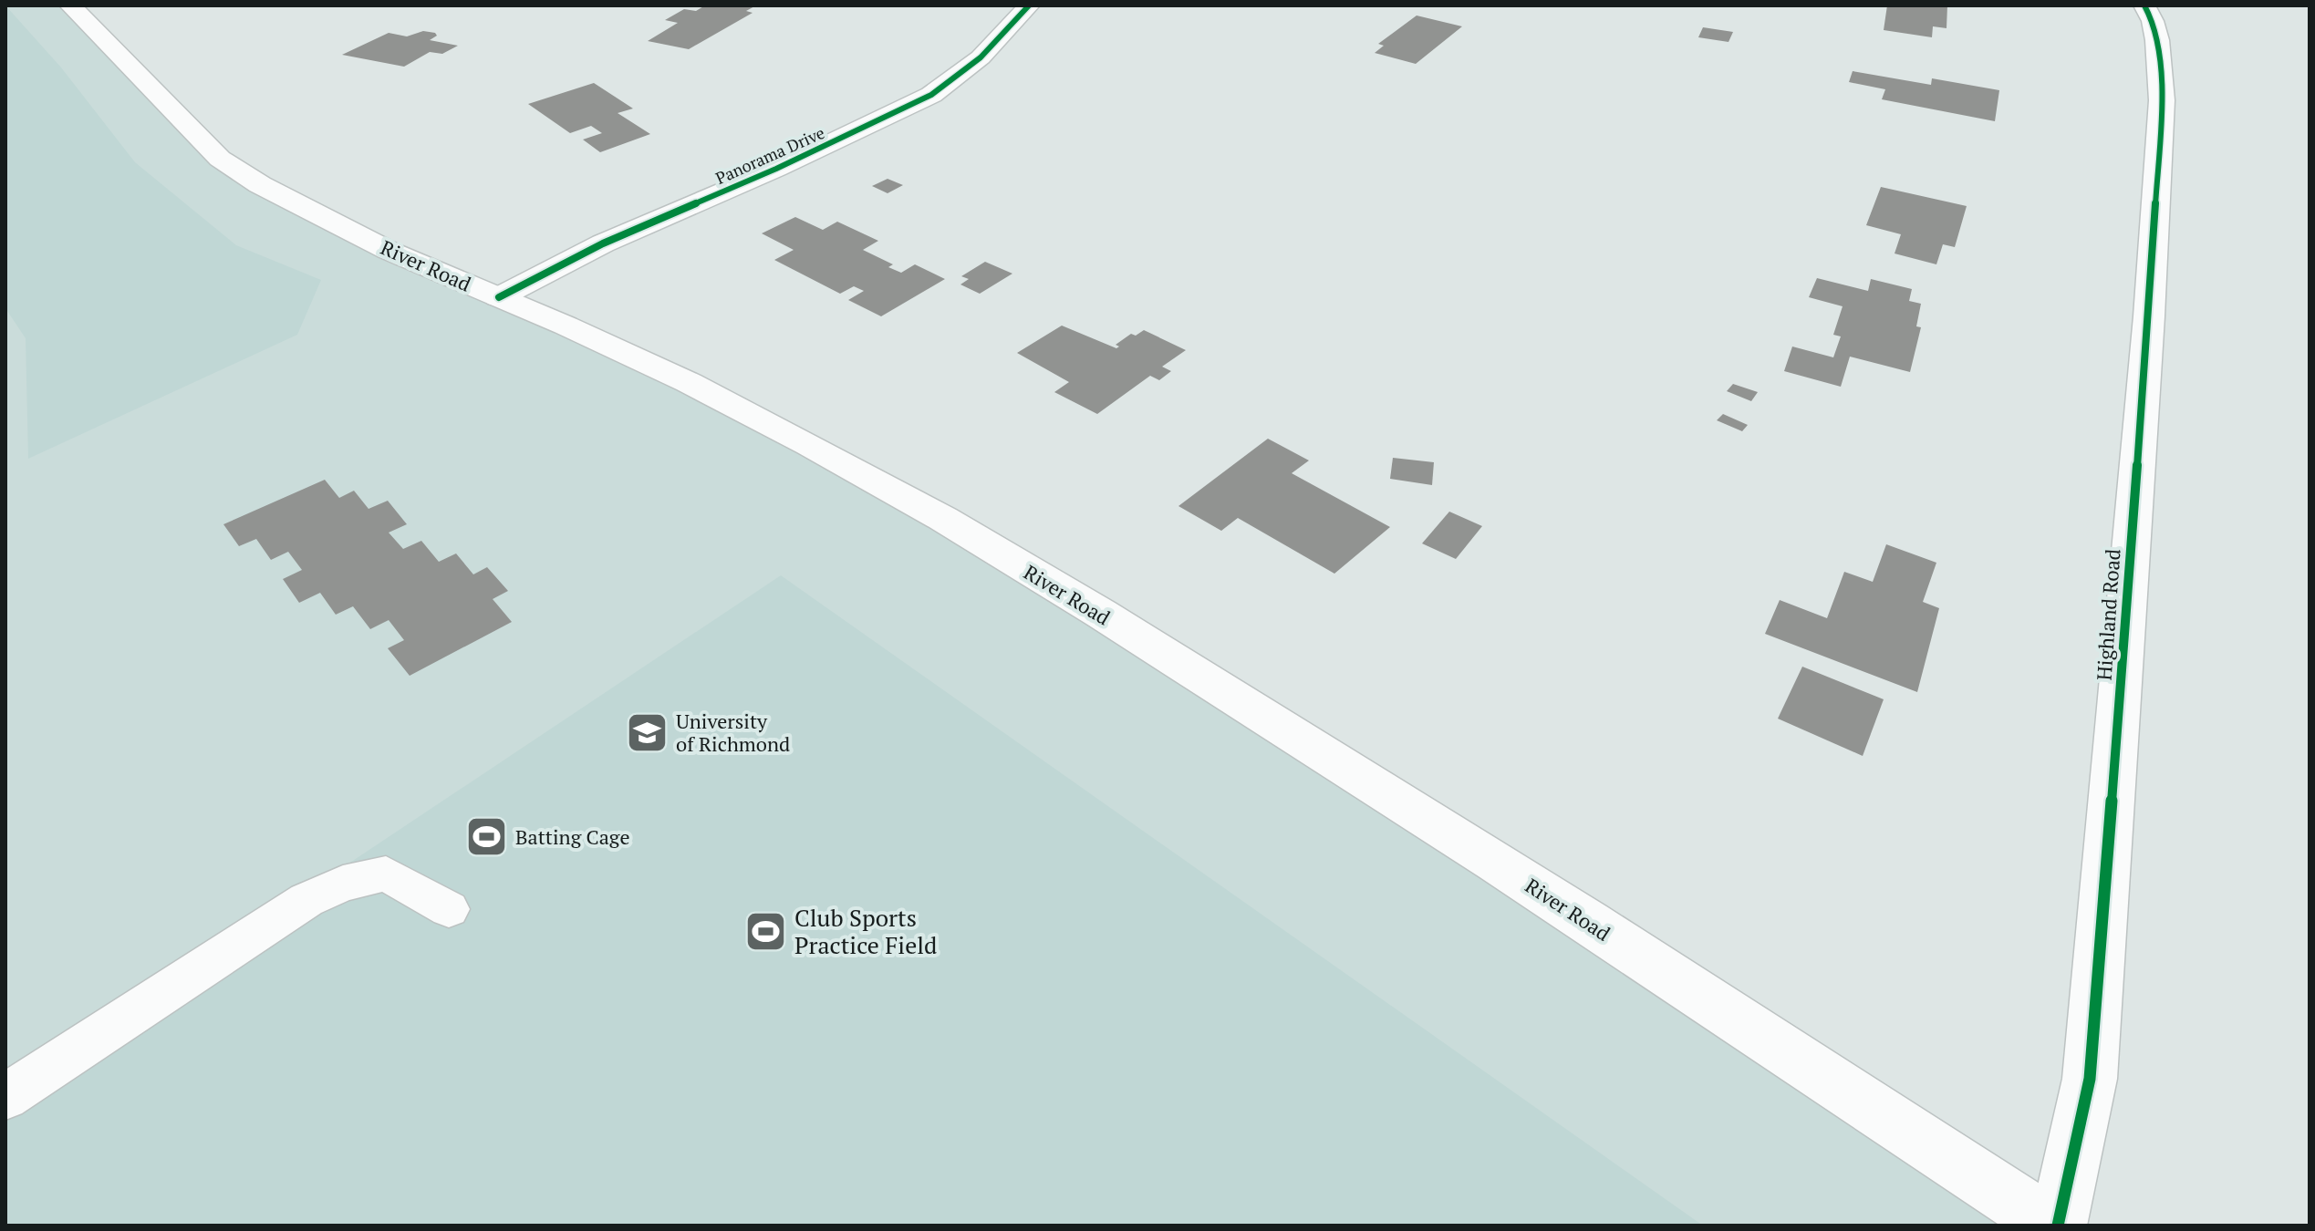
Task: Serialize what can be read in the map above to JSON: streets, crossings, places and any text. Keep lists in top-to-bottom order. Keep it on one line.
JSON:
{"streets":{"street":["Panorama Drive","River Road","Highland Road"]},"crossings":[["Panorama Drive","River Road"]],"places":{"school or university":["University of Richmond"],"sports":["Batting Cage","Club Sports Practice Field"]}}
